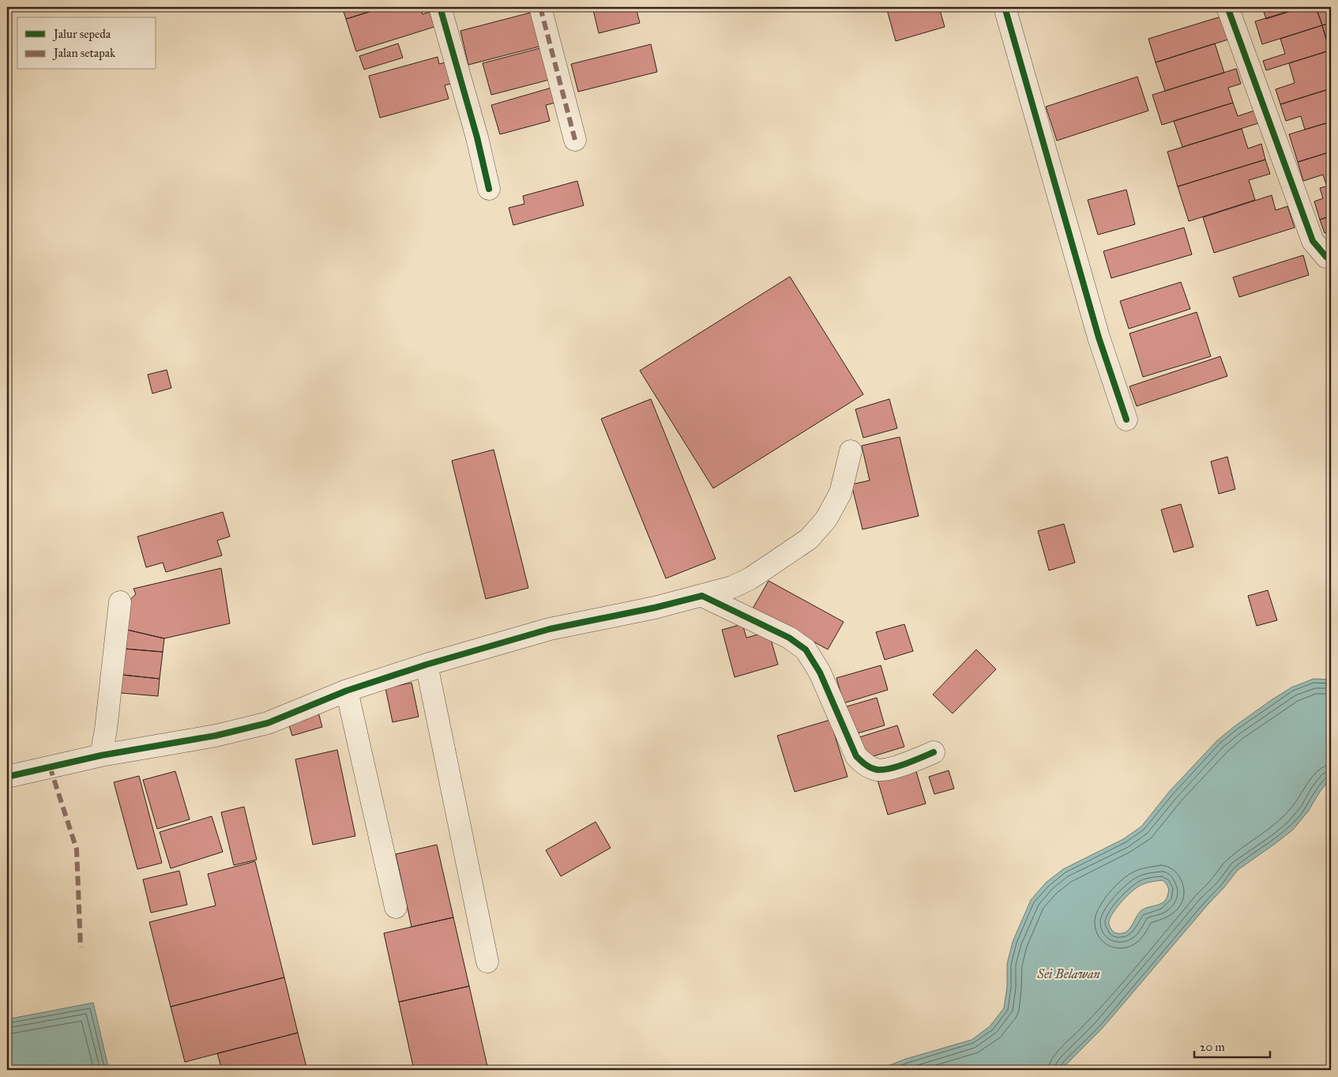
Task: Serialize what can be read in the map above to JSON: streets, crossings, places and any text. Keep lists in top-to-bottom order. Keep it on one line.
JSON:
{"water":["Sei Belawan"],"legend":["Jalur sepeda","Jalan setapak"],"scale_bar":"20 m"}
